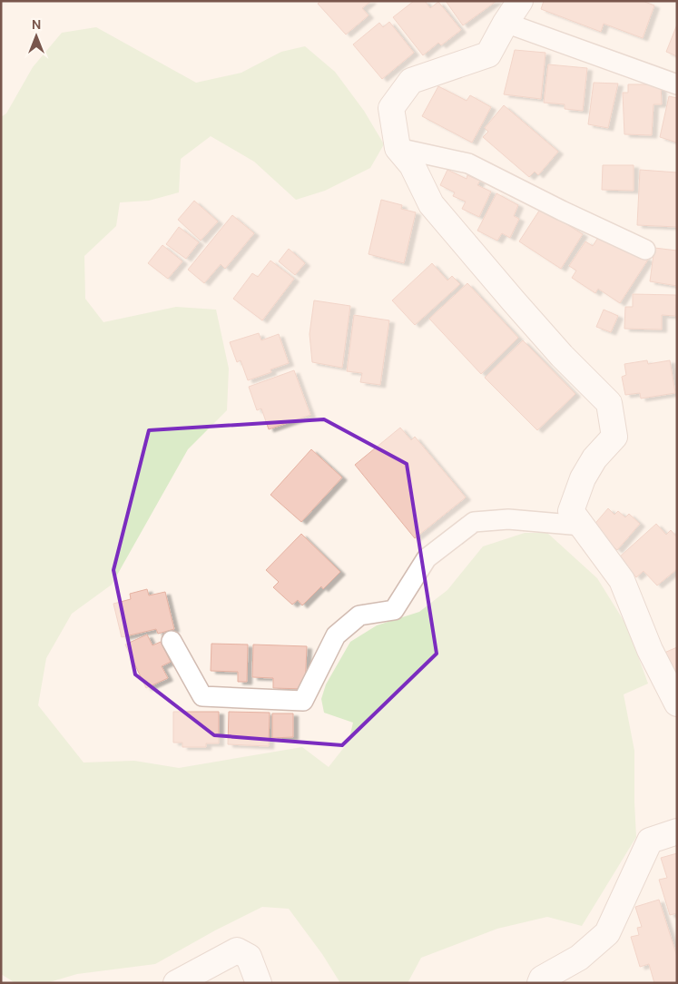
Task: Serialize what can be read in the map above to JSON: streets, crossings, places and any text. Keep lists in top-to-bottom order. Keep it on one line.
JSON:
{"north":"top"}
